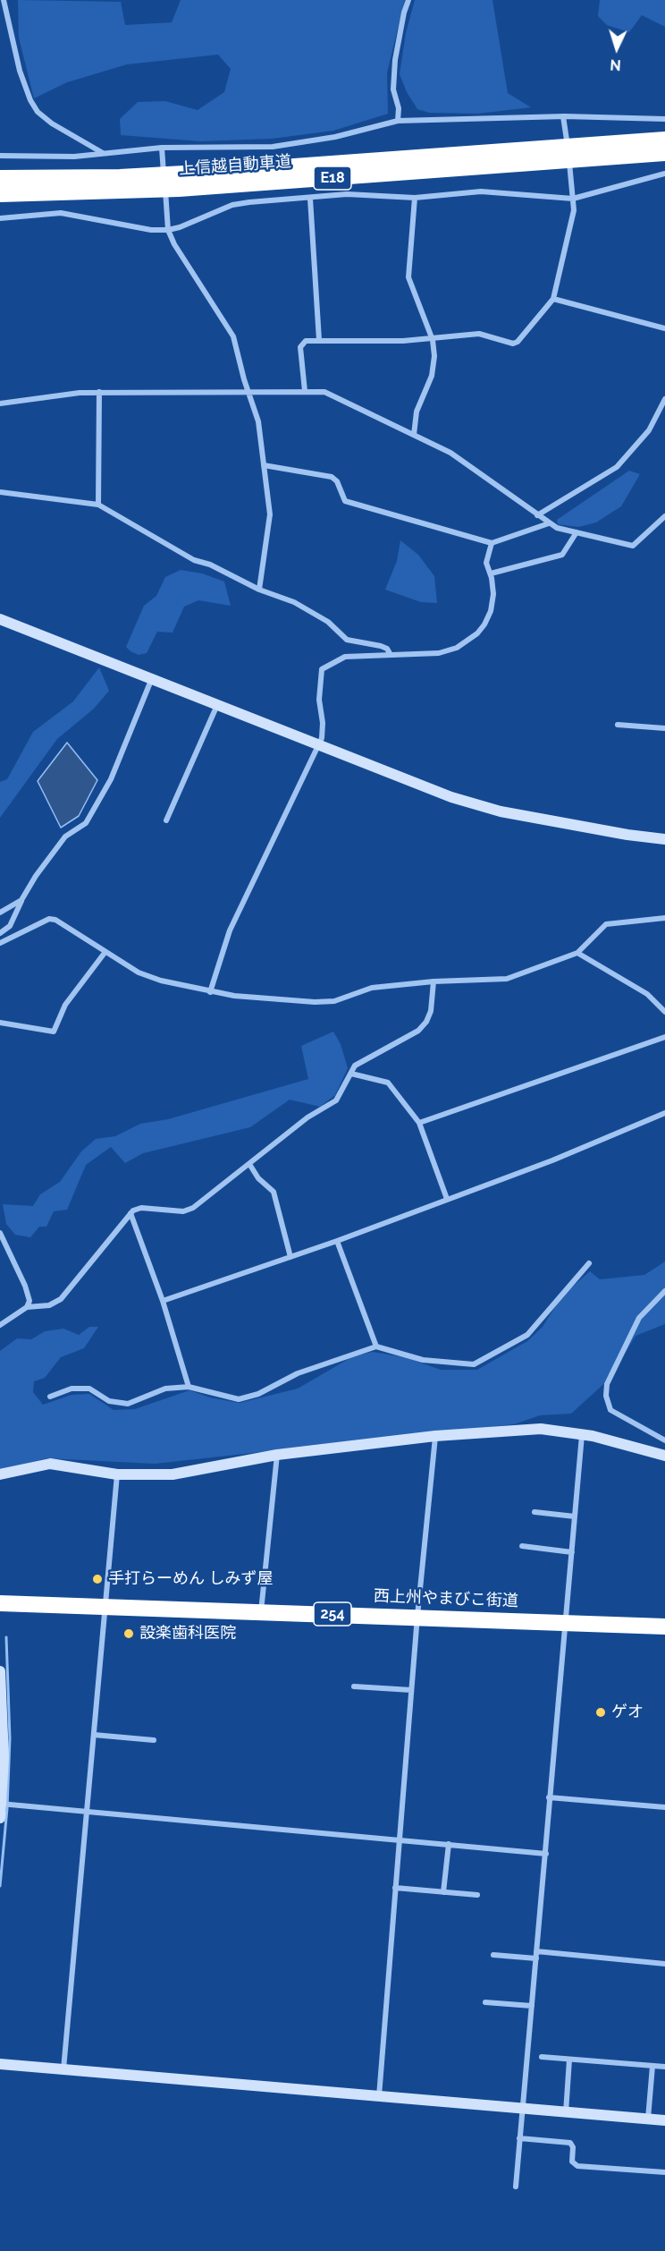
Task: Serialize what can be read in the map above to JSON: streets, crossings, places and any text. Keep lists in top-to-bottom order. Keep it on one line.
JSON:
{"streets":{"highway":["上信越自動車道","E18","西上州やまびこ街道","254"]},"places":["手打らーめん しみず屋","設楽歯科医院","ゲオ"],"north":"bottom"}
